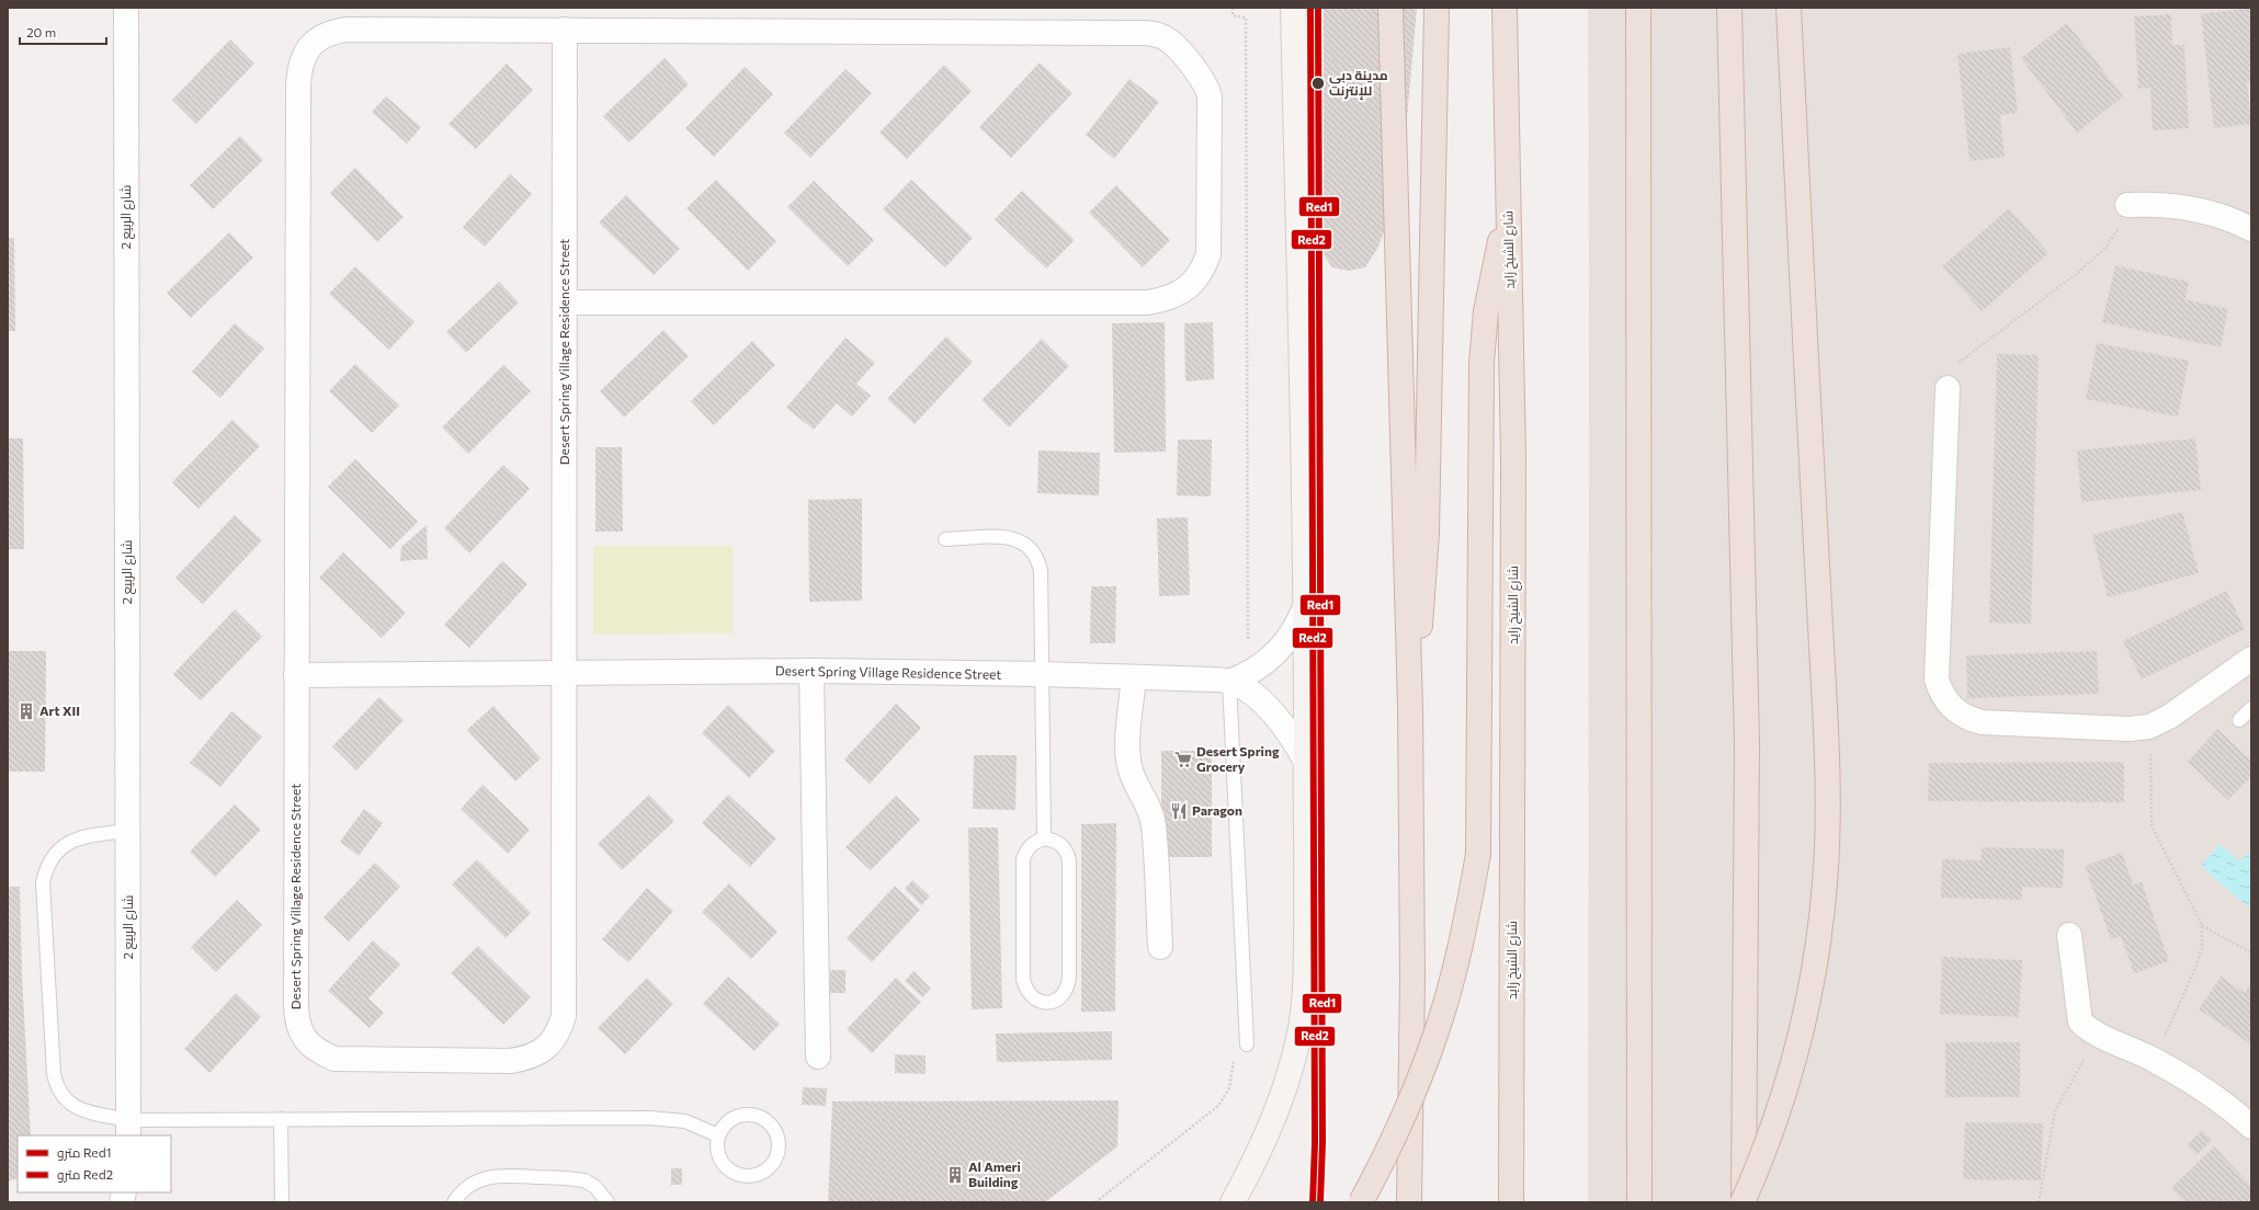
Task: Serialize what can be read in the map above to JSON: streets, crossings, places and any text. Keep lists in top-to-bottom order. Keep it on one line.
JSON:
{"streets":{"highway":["شارع الشيخ زايد"],"street":["شارع الربيع 2","Desert Spring Village Residence Street"]},"places":{"other":["مدينة دبي للإنترنت"],"building":["Art XII","Al Ameri Building"],"supermarket":["Desert Spring Grocery"],"restaurant":["Paragon"]},"lines":["metro line Red1","metro line Red2"],"legend":["مترو Red1","مترو Red2"],"scale_bar":"20 m"}
